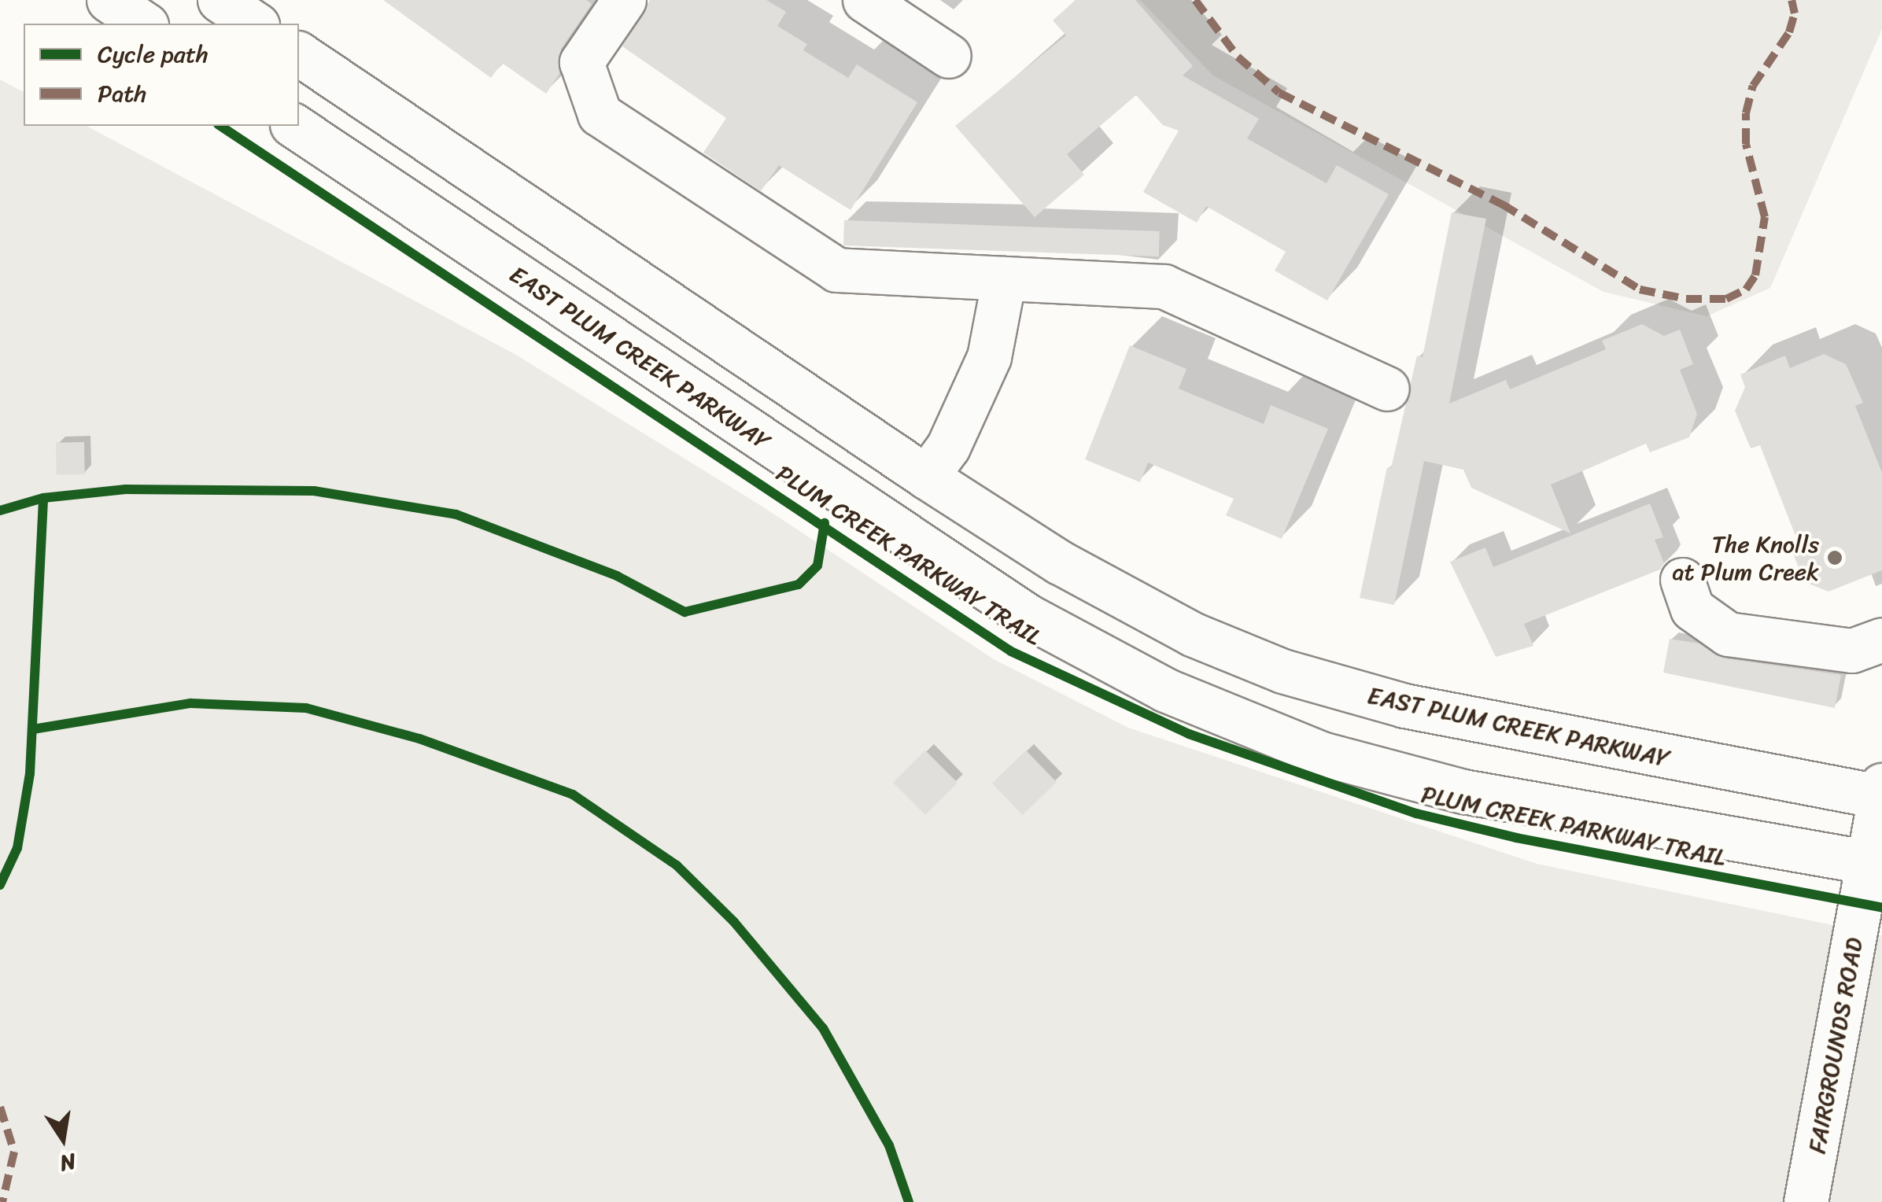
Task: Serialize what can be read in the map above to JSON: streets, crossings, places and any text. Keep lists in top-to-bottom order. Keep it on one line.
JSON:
{"streets":{"main road":["EAST PLUM CREEK PARKWAY","FAIRGROUNDS ROAD"],"cycle path":["PLUM CREEK PARKWAY TRAIL"]},"crossings":[["EAST PLUM CREEK PARKWAY","FAIRGROUNDS ROAD"]],"places":["The Knolls at Plum Creek"],"legend":["Cycle path","Path"],"north":"bottom"}
